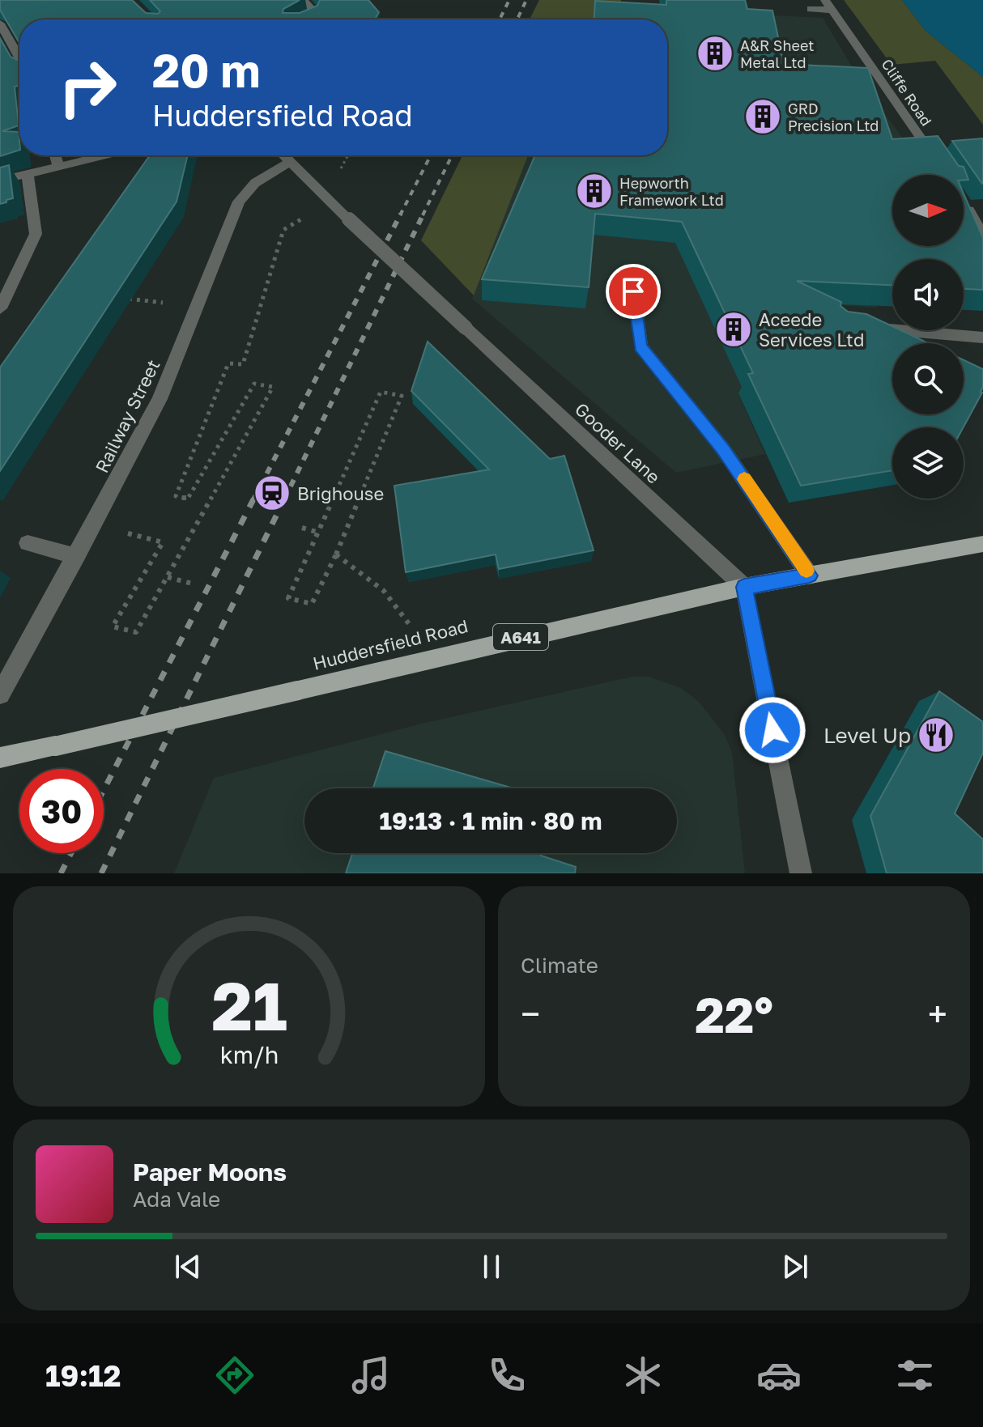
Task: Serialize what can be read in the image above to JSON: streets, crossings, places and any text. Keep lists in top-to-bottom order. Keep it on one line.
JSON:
{"streets":{"main road":["A641","Huddersfield Road"],"street":["Cliffe Road","Railway Street","Gooder Lane"]},"crossings":[["Gooder Lane","Huddersfield Road"]],"places":{"building":["A&R Sheet Metal Ltd","GRD Precision Ltd","Hepworth Framework Ltd","Aceede Services Ltd"],"station":["Brighouse"],"restaurant":["Level Up"]},"north":"right","page":{"turn":["20 m","Huddersfield Road"],"limit":"30","trip":"19:13 · 1 min · 80 m","tile":"Climate","heat":["−","22°","+"],"song":["Paper Moons","Ada Vale"],"tabs":"19:12","gauge":["21","km/h"]}}
